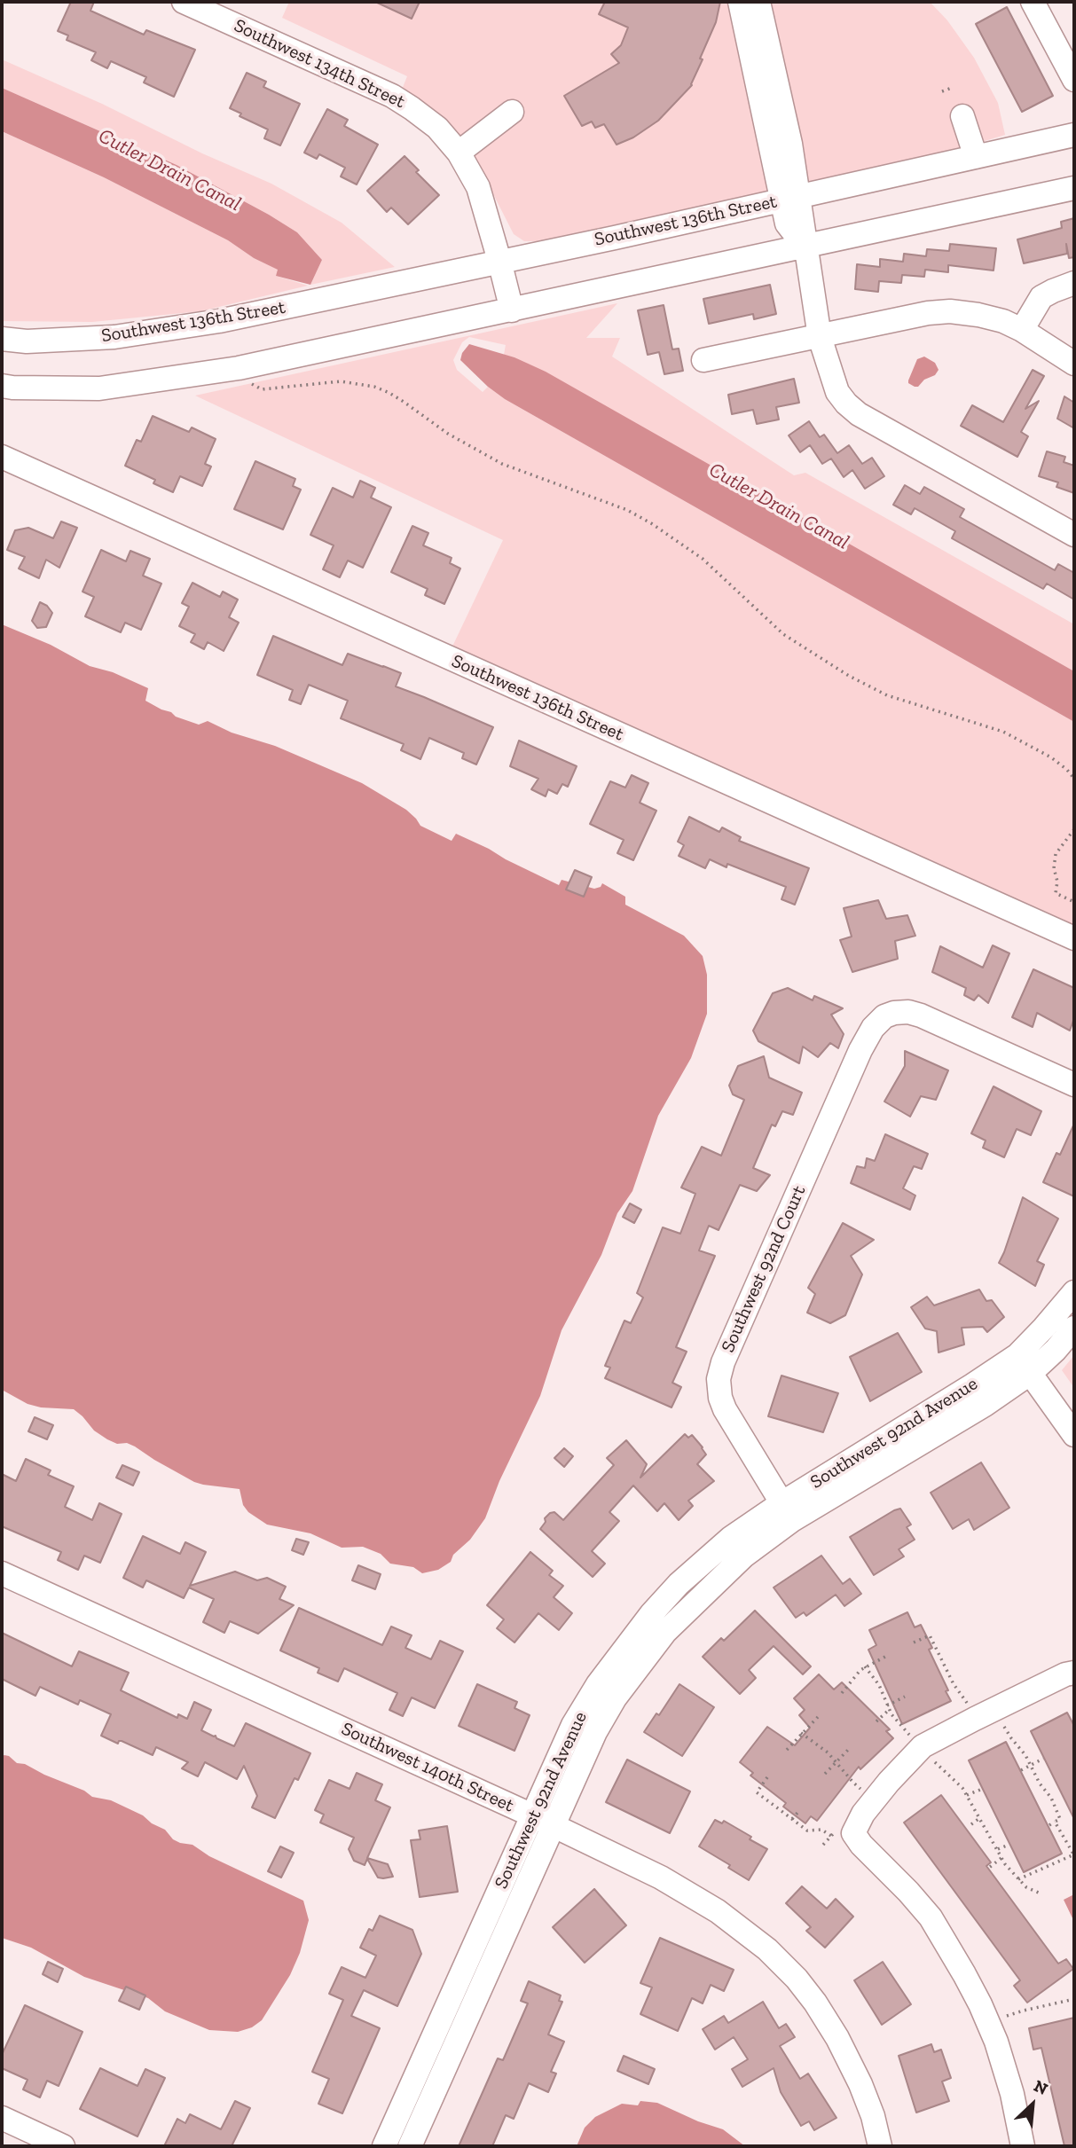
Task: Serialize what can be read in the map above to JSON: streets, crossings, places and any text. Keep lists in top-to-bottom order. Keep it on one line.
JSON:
{"streets":{"street":["Southwest 134th Street","Southwest 136th Street","Southwest 92nd Court","Southwest 92nd Avenue","Southwest 140th Street"]},"crossings":[["Southwest 134th Street","Southwest 136th Street"],["Southwest 92nd Court","Southwest 92nd Avenue"],["Southwest 92nd Avenue","Southwest 140th Street"]],"water":["Cutler Drain Canal"],"north":"top right"}
